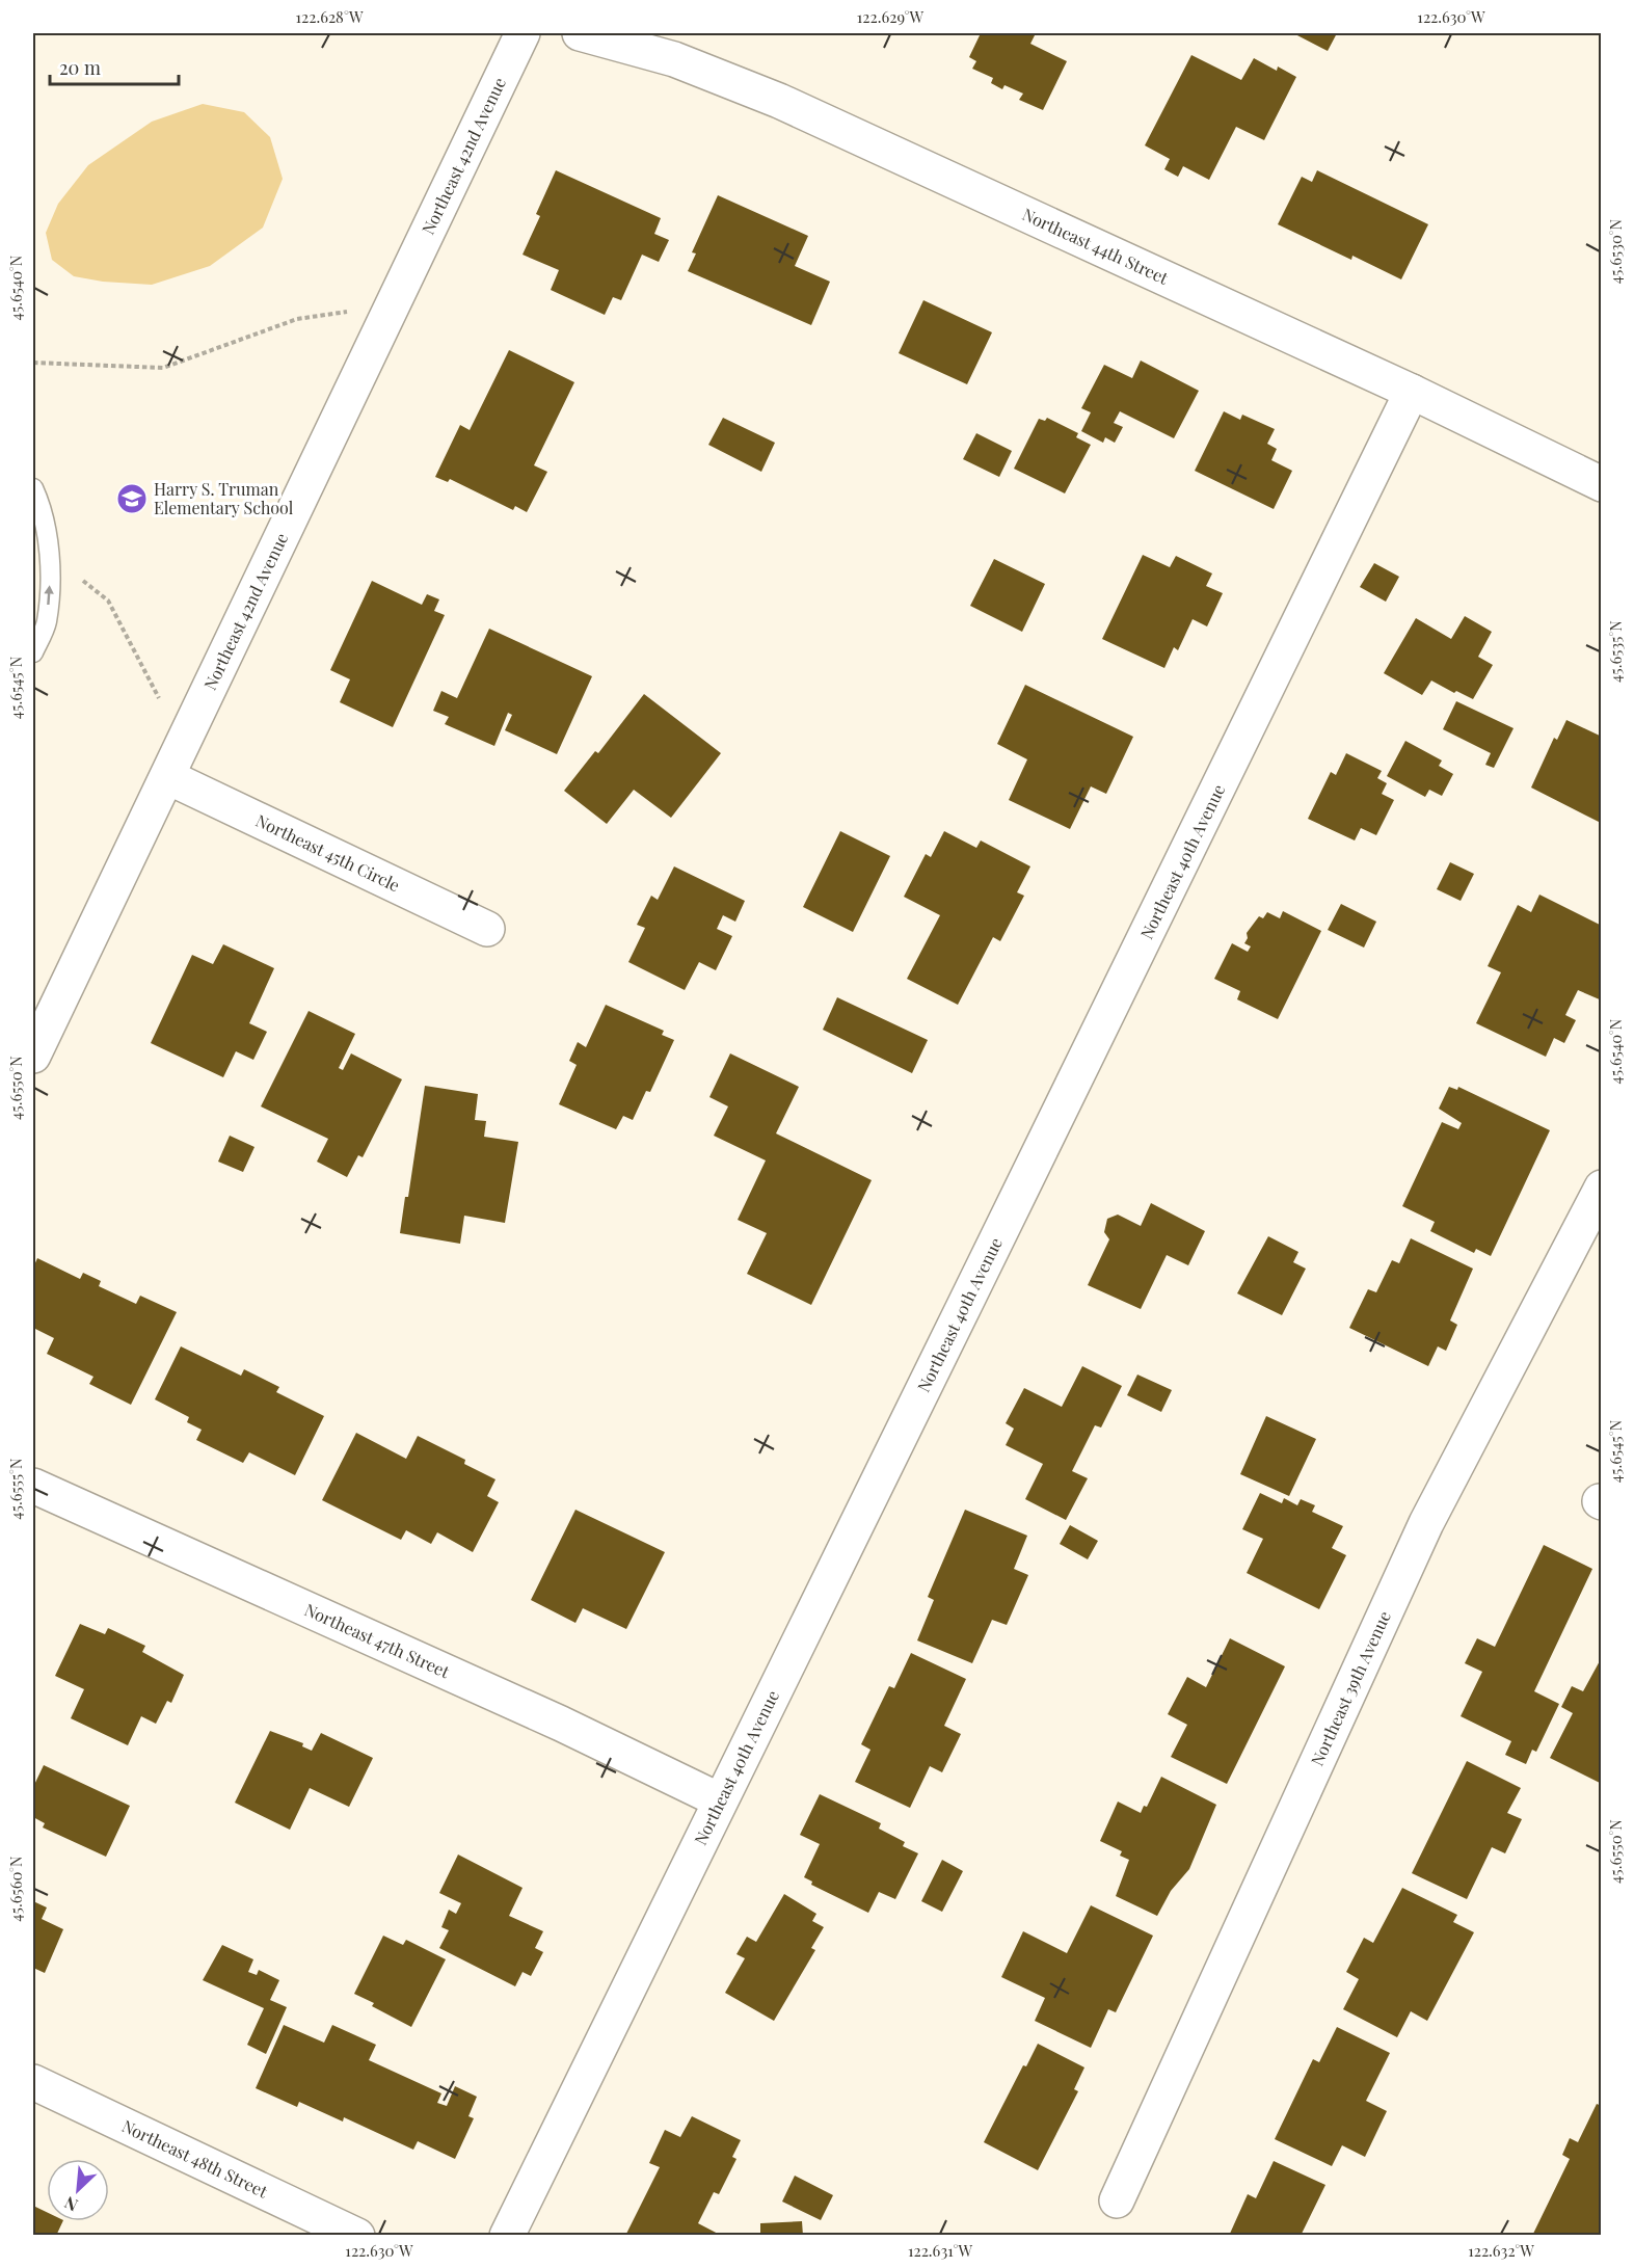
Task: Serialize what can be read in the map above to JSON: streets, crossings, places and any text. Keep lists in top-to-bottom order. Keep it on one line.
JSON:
{"streets":{"street":["Northeast 42nd Avenue","Northeast 44th Street","Northeast 45th Circle","Northeast 40th Avenue","Northeast 47th Street","Northeast 39th Avenue","Northeast 48th Street"]},"crossings":[["Northeast 42nd Avenue","Northeast 45th Circle"],["Northeast 44th Street","Northeast 40th Avenue"],["Northeast 40th Avenue","Northeast 47th Street"]],"places":{"school or university":["Harry S. Truman Elementary School"]},"scale_bar":"20 m","north":"bottom left","coordinates":["122.628°W","122.629°W","122.630°W","45.6530°N","45.6540°N","45.6535°N","45.6545°N","45.6550°N","45.6555°N","45.6560°N","122.631°W","122.632°W"]}
